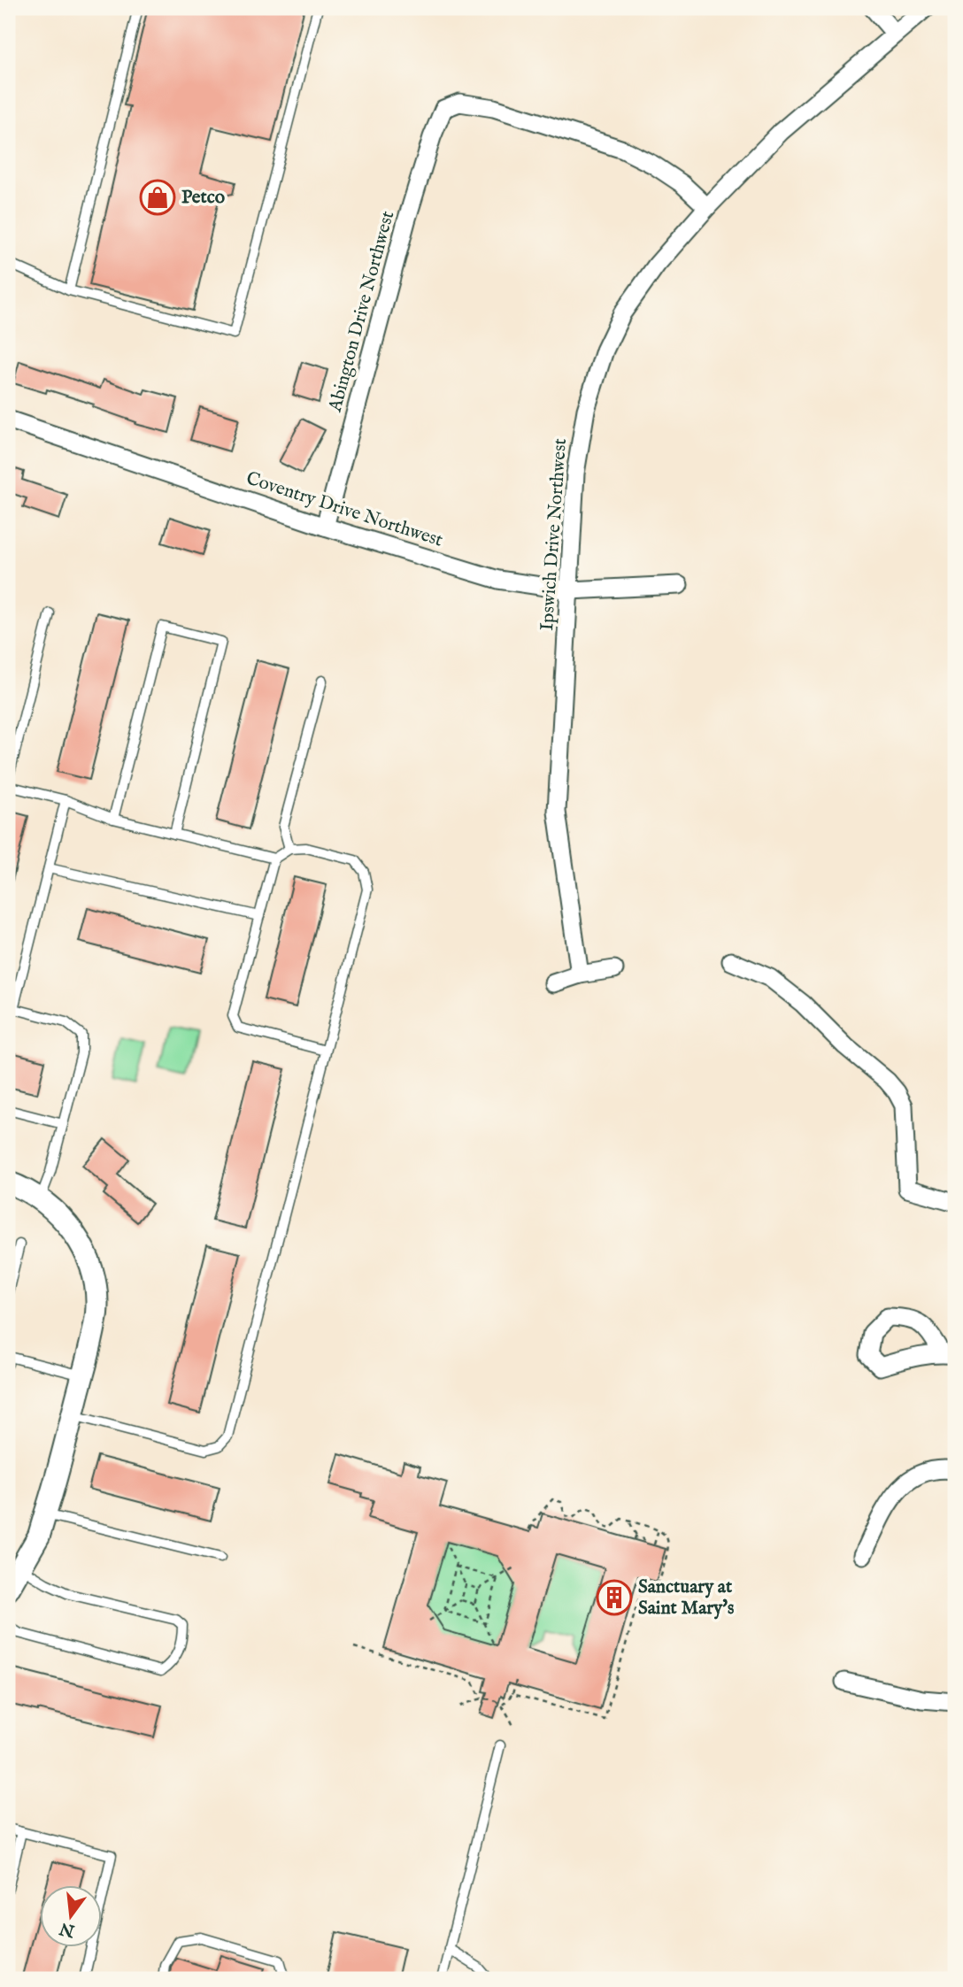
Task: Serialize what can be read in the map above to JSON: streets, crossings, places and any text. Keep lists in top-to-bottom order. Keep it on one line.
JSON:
{"streets":{"street":["Abington Drive Northwest","Coventry Drive Northwest","Ipswich Drive Northwest"]},"crossings":[["Abington Drive Northwest","Coventry Drive Northwest"],["Abington Drive Northwest","Ipswich Drive Northwest"],["Coventry Drive Northwest","Ipswich Drive Northwest"]],"places":{"shop":["Petco"],"building":["Sanctuary at Saint Mary's"]},"north":"bottom"}
